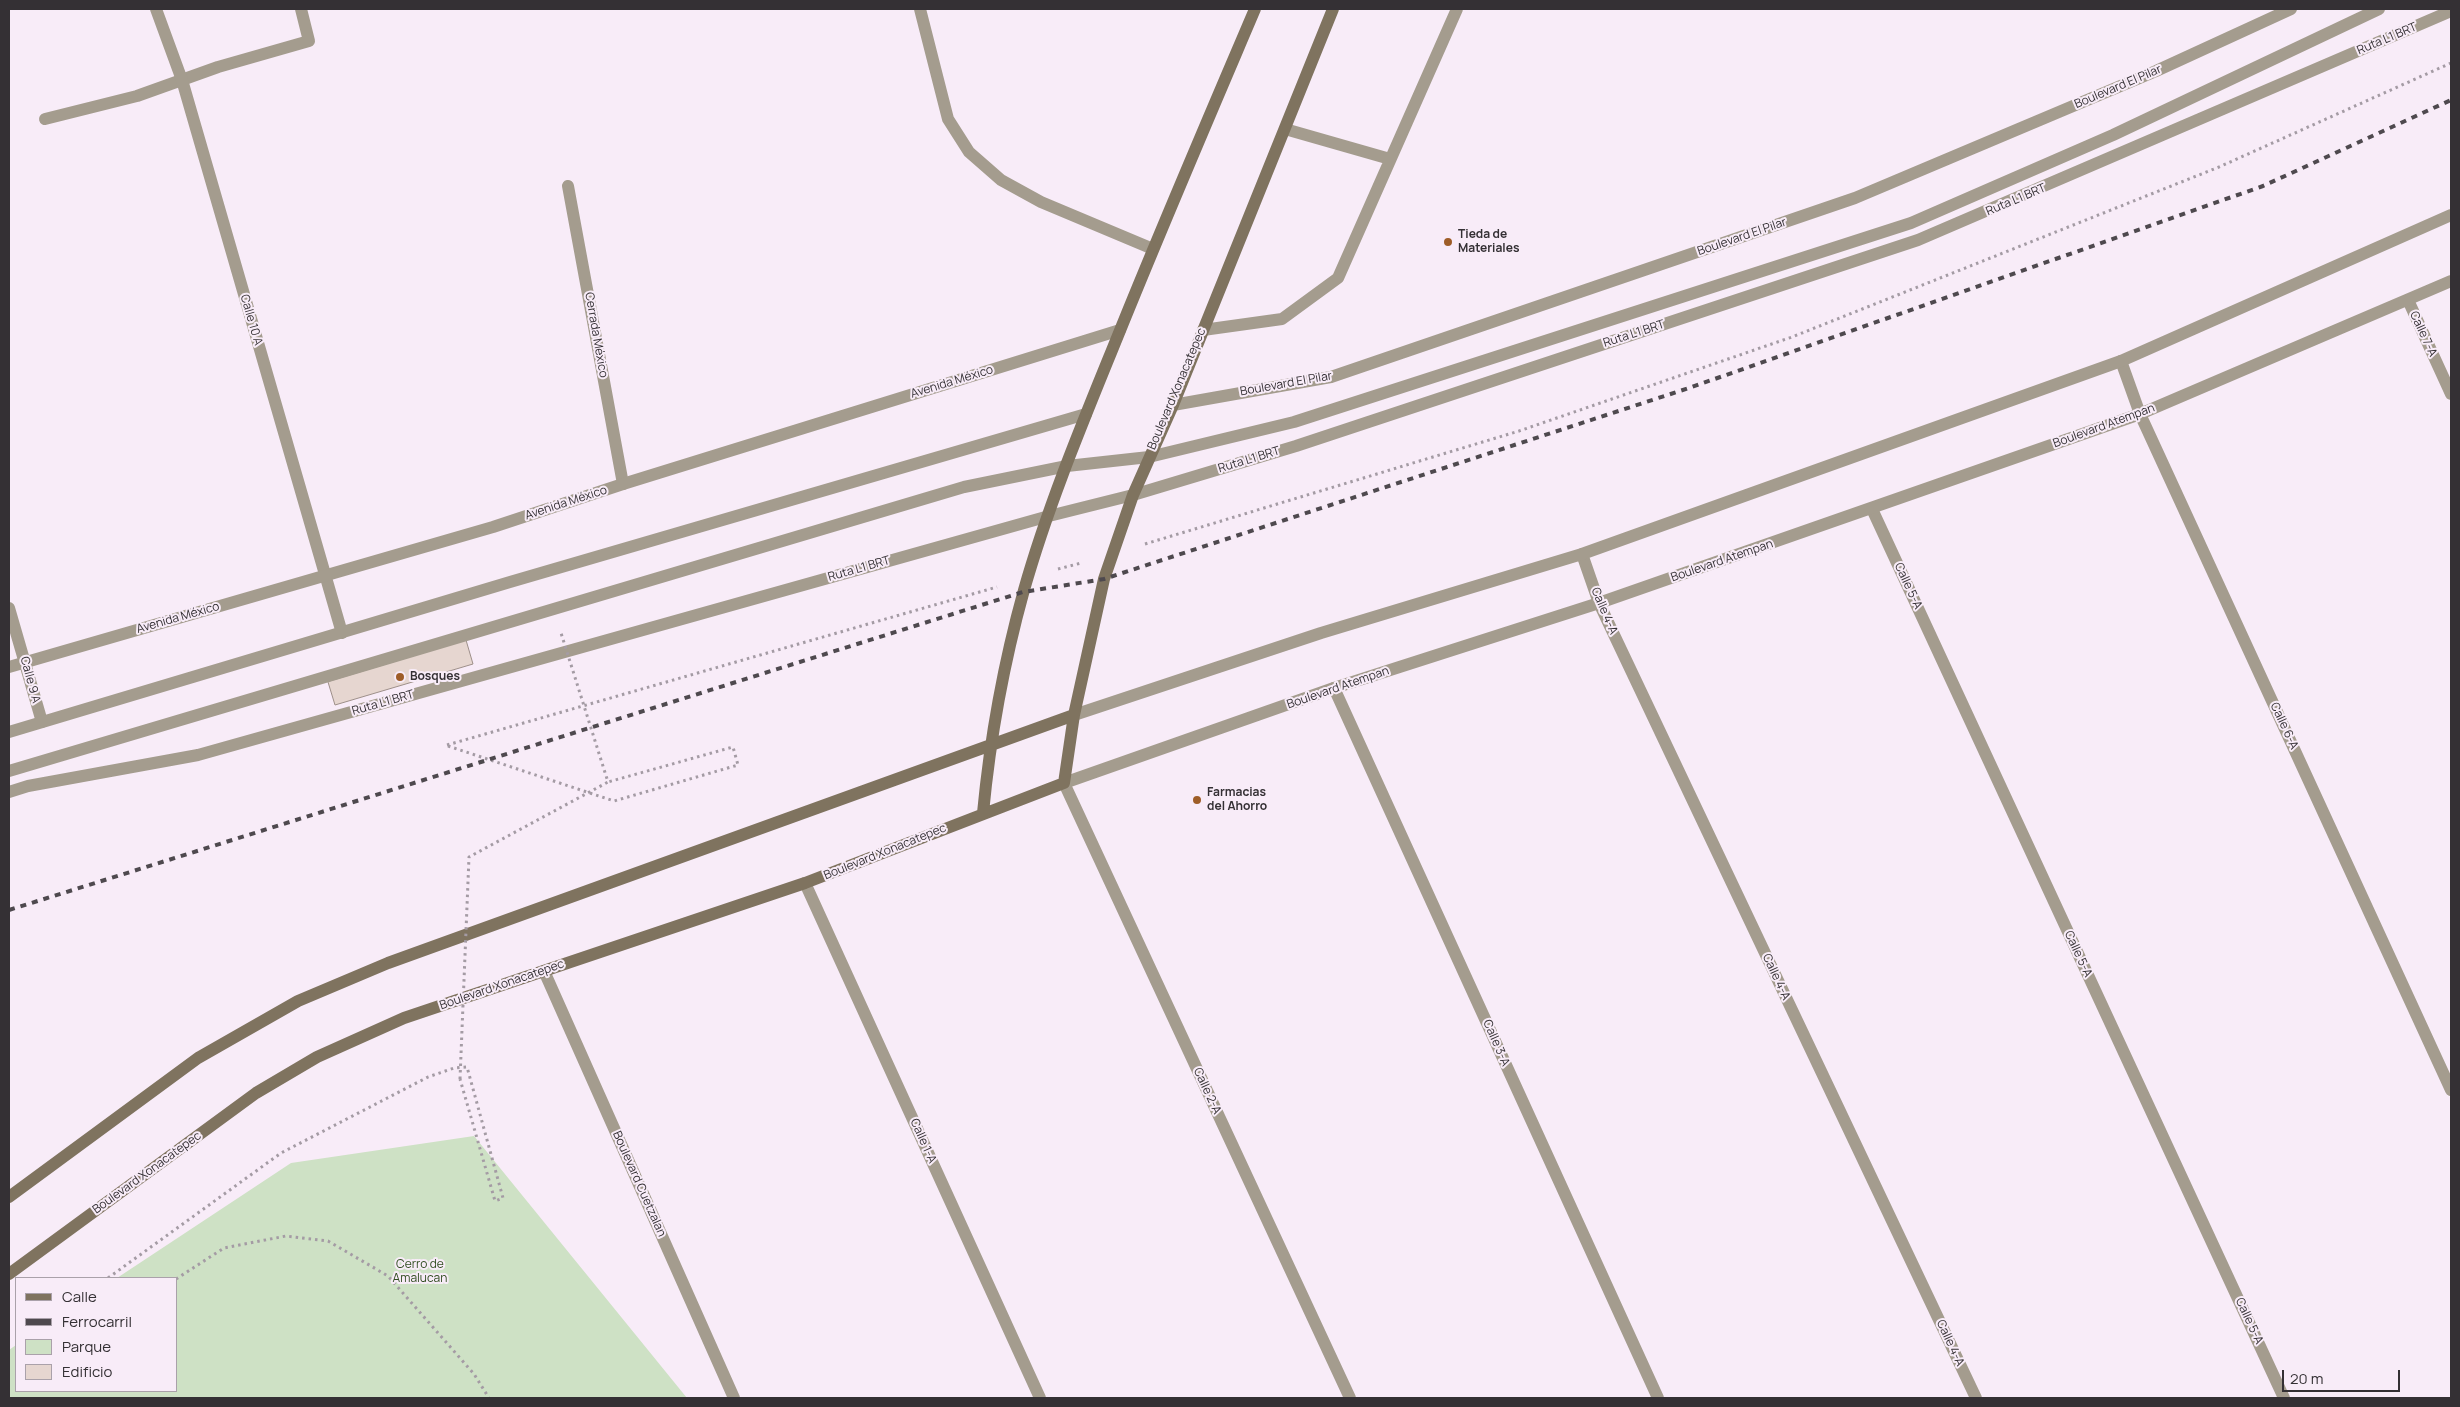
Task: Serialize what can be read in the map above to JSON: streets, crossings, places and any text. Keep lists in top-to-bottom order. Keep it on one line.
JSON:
{"streets":{"main road":["Boulevard Xonacatepec","Boulevard Atempan"],"street":["Ruta L1 BRT","Boulevard El Pilar","Calle 10 A","Calle 7-A","Cerrada México","Avenida México","Calle 5-A","Calle 4-A","Calle 9 A","Calle 6-A","Calle 3-A","Calle 2-A","Calle 1-A","Boulevard Cuetzalan"]},"crossings":[["Ruta L1 BRT","Boulevard Xonacatepec"],["Boulevard El Pilar","Boulevard Xonacatepec"],["Calle 10 A","Avenida México"],["Calle 7-A","Boulevard Atempan"],["Cerrada México","Avenida México"],["Avenida México","Calle 9 A"],["Boulevard Xonacatepec","Boulevard Atempan"],["Boulevard Xonacatepec","Calle 2-A"],["Boulevard Xonacatepec","Calle 1-A"],["Boulevard Xonacatepec","Boulevard Cuetzalan"],["Boulevard Atempan","Calle 5-A"],["Boulevard Atempan","Calle 4-A"],["Boulevard Atempan","Calle 6-A"],["Boulevard Atempan","Calle 3-A"],["Boulevard Atempan","Calle 2-A"]],"parks":["Cerro de Amalucan"],"places":["Tieda de Materiales","Bosques","Farmacias del Ahorro"],"legend":["Calle","Ferrocarril","Parque","Edificio"],"scale_bar":"20 m"}
